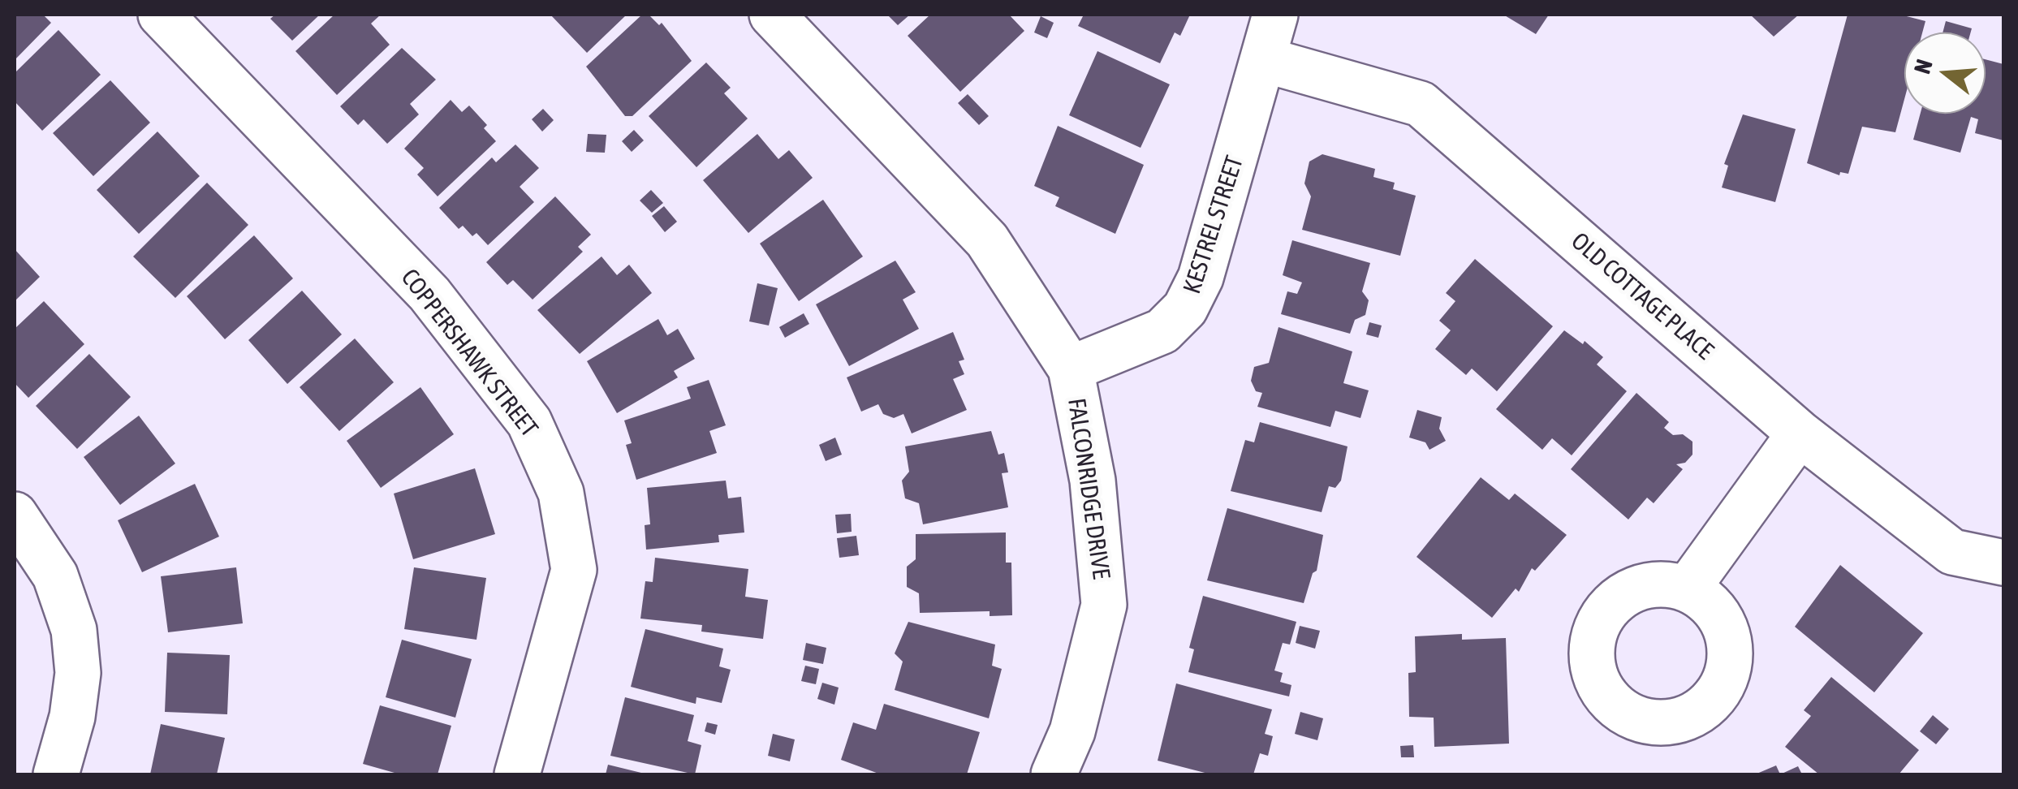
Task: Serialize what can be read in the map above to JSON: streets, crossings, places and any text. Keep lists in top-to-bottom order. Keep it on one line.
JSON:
{"streets":{"street":["KESTREL STREET","OLD COTTAGE PLACE","COPPERSHAWK STREET","FALCONRIDGE DRIVE"]},"crossings":[["KESTREL STREET","OLD COTTAGE PLACE"],["KESTREL STREET","FALCONRIDGE DRIVE"]],"north":"left"}
